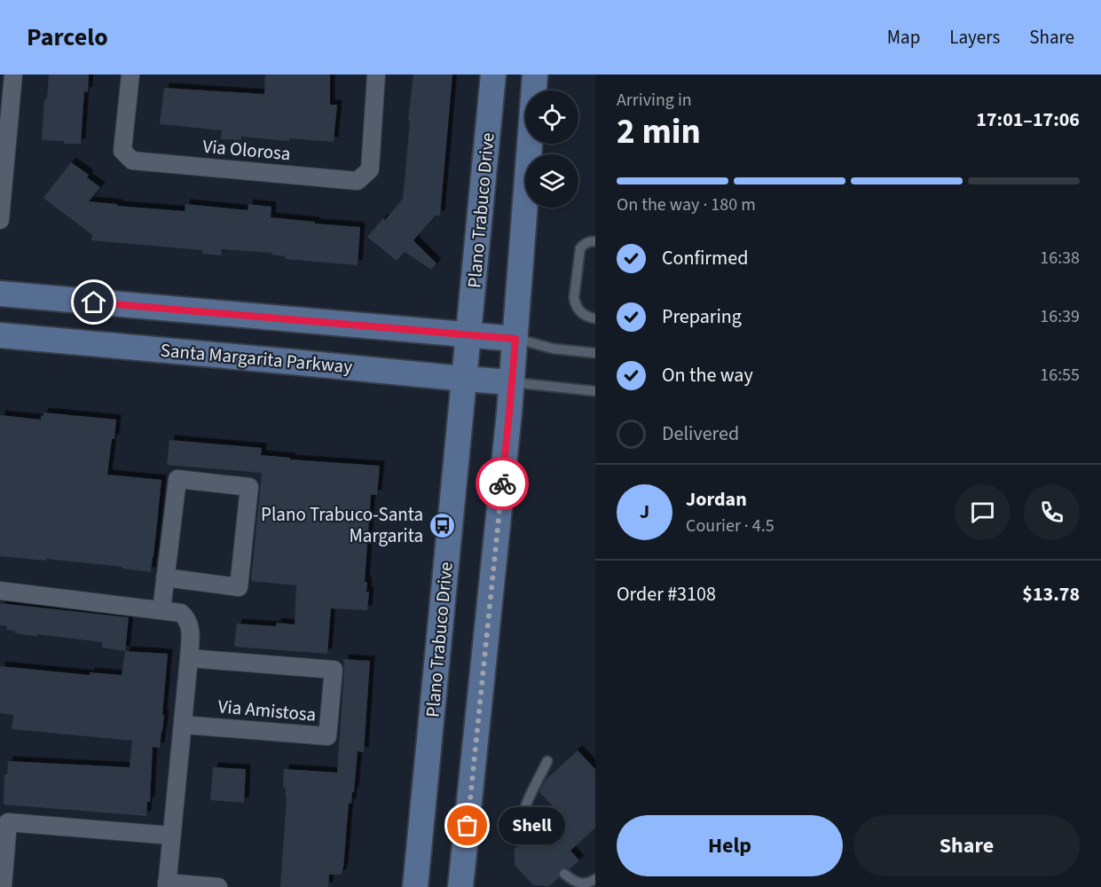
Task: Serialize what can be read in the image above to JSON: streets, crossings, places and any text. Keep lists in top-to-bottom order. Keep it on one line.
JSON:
{"streets":{"main road":["Plano Trabuco Drive","Santa Margarita Parkway"],"street":["Via Olorosa","Via Amistosa"]},"crossings":[["Plano Trabuco Drive","Santa Margarita Parkway"]],"places":{"bus stop":["Plano Trabuco-Santa Margarita"],"other":["Shell"]},"page":{"header":"Parcelo","nav":["Map","Layers","Share"],"heading":["2 min","Arriving in","17:01–17:06"],"panel":["Jordan","Courier · 4.5","Order #3108","$13.78"],"bar":"On the way · 180 m","list":[["Confirmed","16:38"],["Preparing","16:39"],["On the way","16:55"],"Delivered"],"round":"J","buttons":["Help","Share"],"bubble":"Shell"}}
